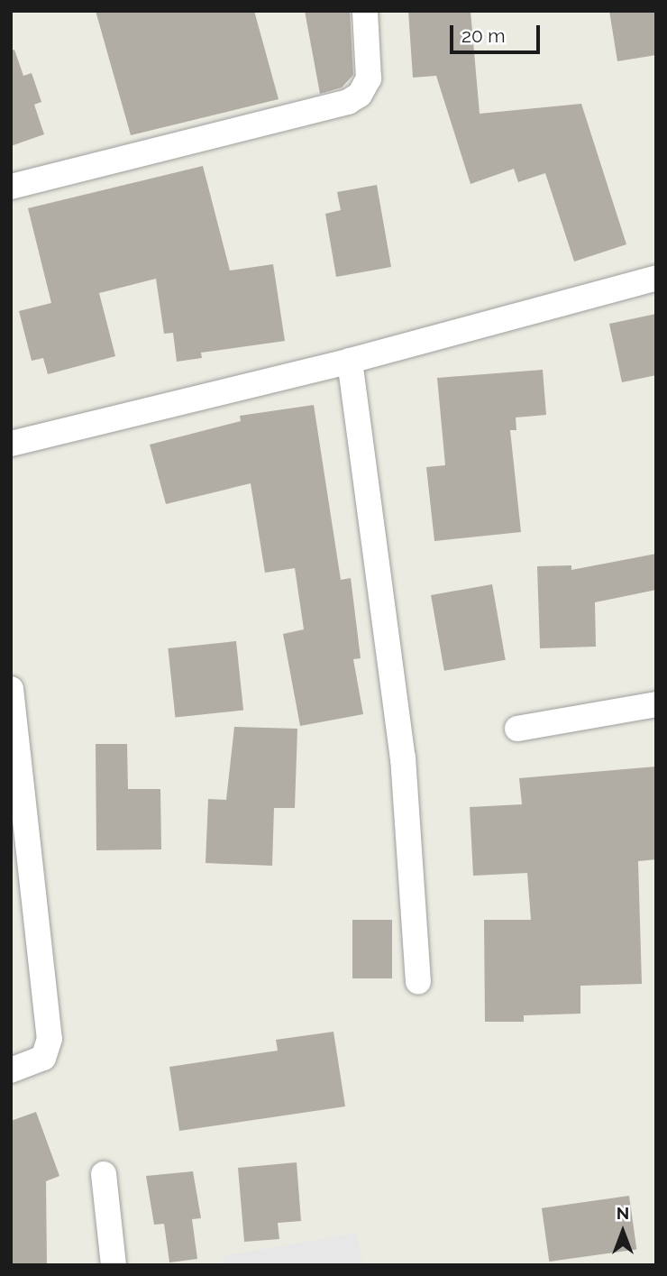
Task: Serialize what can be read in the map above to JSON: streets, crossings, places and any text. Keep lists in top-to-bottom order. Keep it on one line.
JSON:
{"scale_bar":"20 m","north":"top"}
